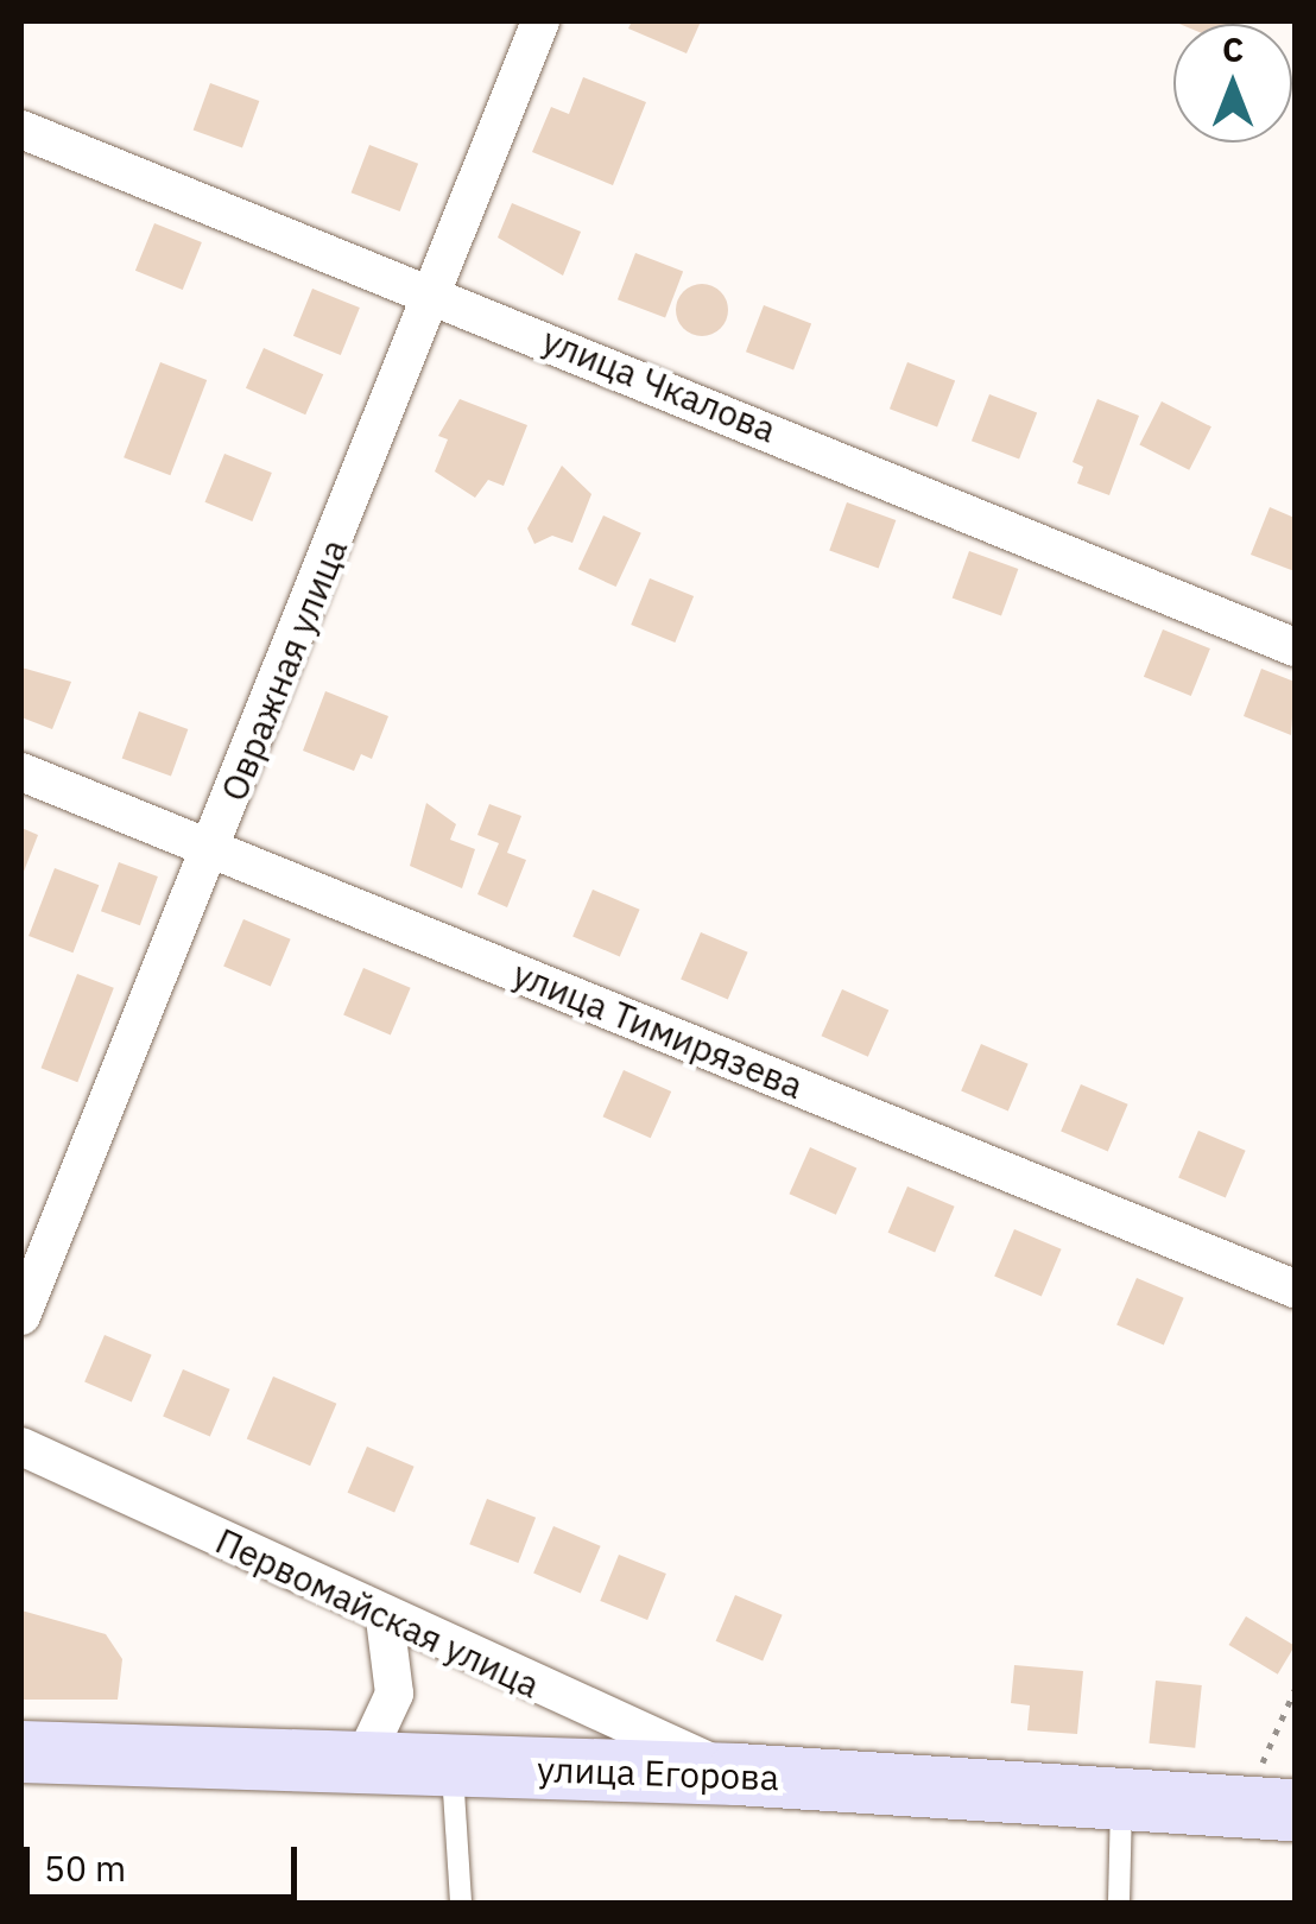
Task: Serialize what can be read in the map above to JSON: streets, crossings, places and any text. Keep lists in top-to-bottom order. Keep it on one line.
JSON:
{"streets":{"main road":["улица Егорова"],"street":["улица Чкалова","Овражная улица","улица Тимирязева","Первомайская улица"]},"crossings":[["улица Чкалова","Овражная улица"],["Овражная улица","улица Тимирязева"],["Первомайская улица","улица Егорова"]],"scale_bar":"50 m","north":"top"}
